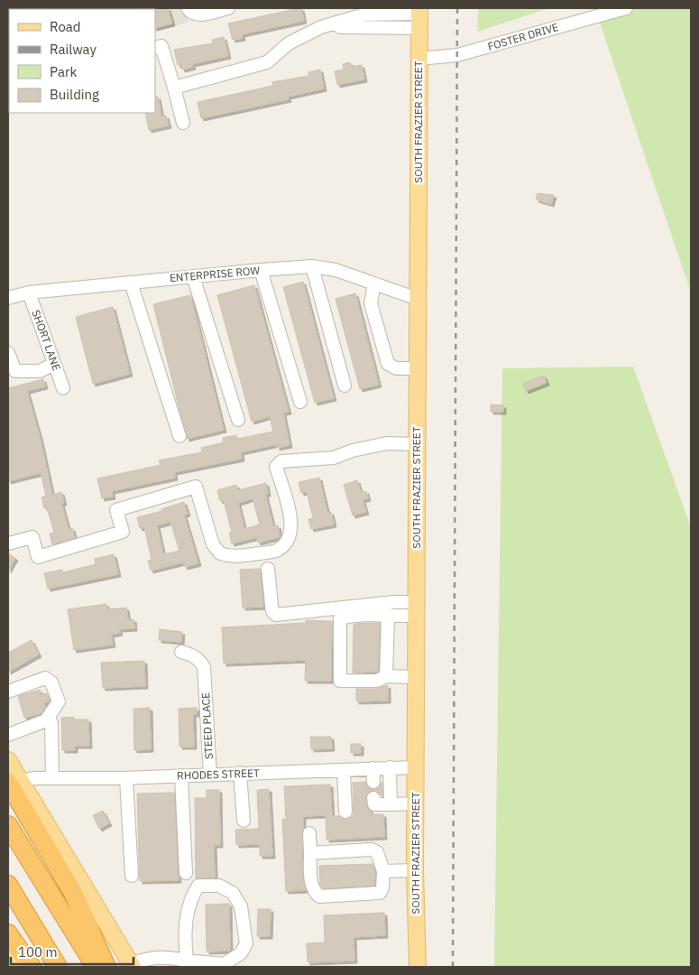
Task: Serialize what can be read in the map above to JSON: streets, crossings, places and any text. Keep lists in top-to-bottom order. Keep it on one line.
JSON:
{"streets":{"main road":["SOUTH FRAZIER STREET"],"street":["FOSTER DRIVE","ENTERPRISE ROW","SHORT LANE","STEED PLACE","RHODES STREET"]},"crossings":[["FOSTER DRIVE","SOUTH FRAZIER STREET"],["SOUTH FRAZIER STREET","ENTERPRISE ROW"],["SOUTH FRAZIER STREET","RHODES STREET"],["ENTERPRISE ROW","SHORT LANE"],["STEED PLACE","RHODES STREET"]],"legend":["Road","Railway","Park","Building"],"scale_bar":"100 m"}
